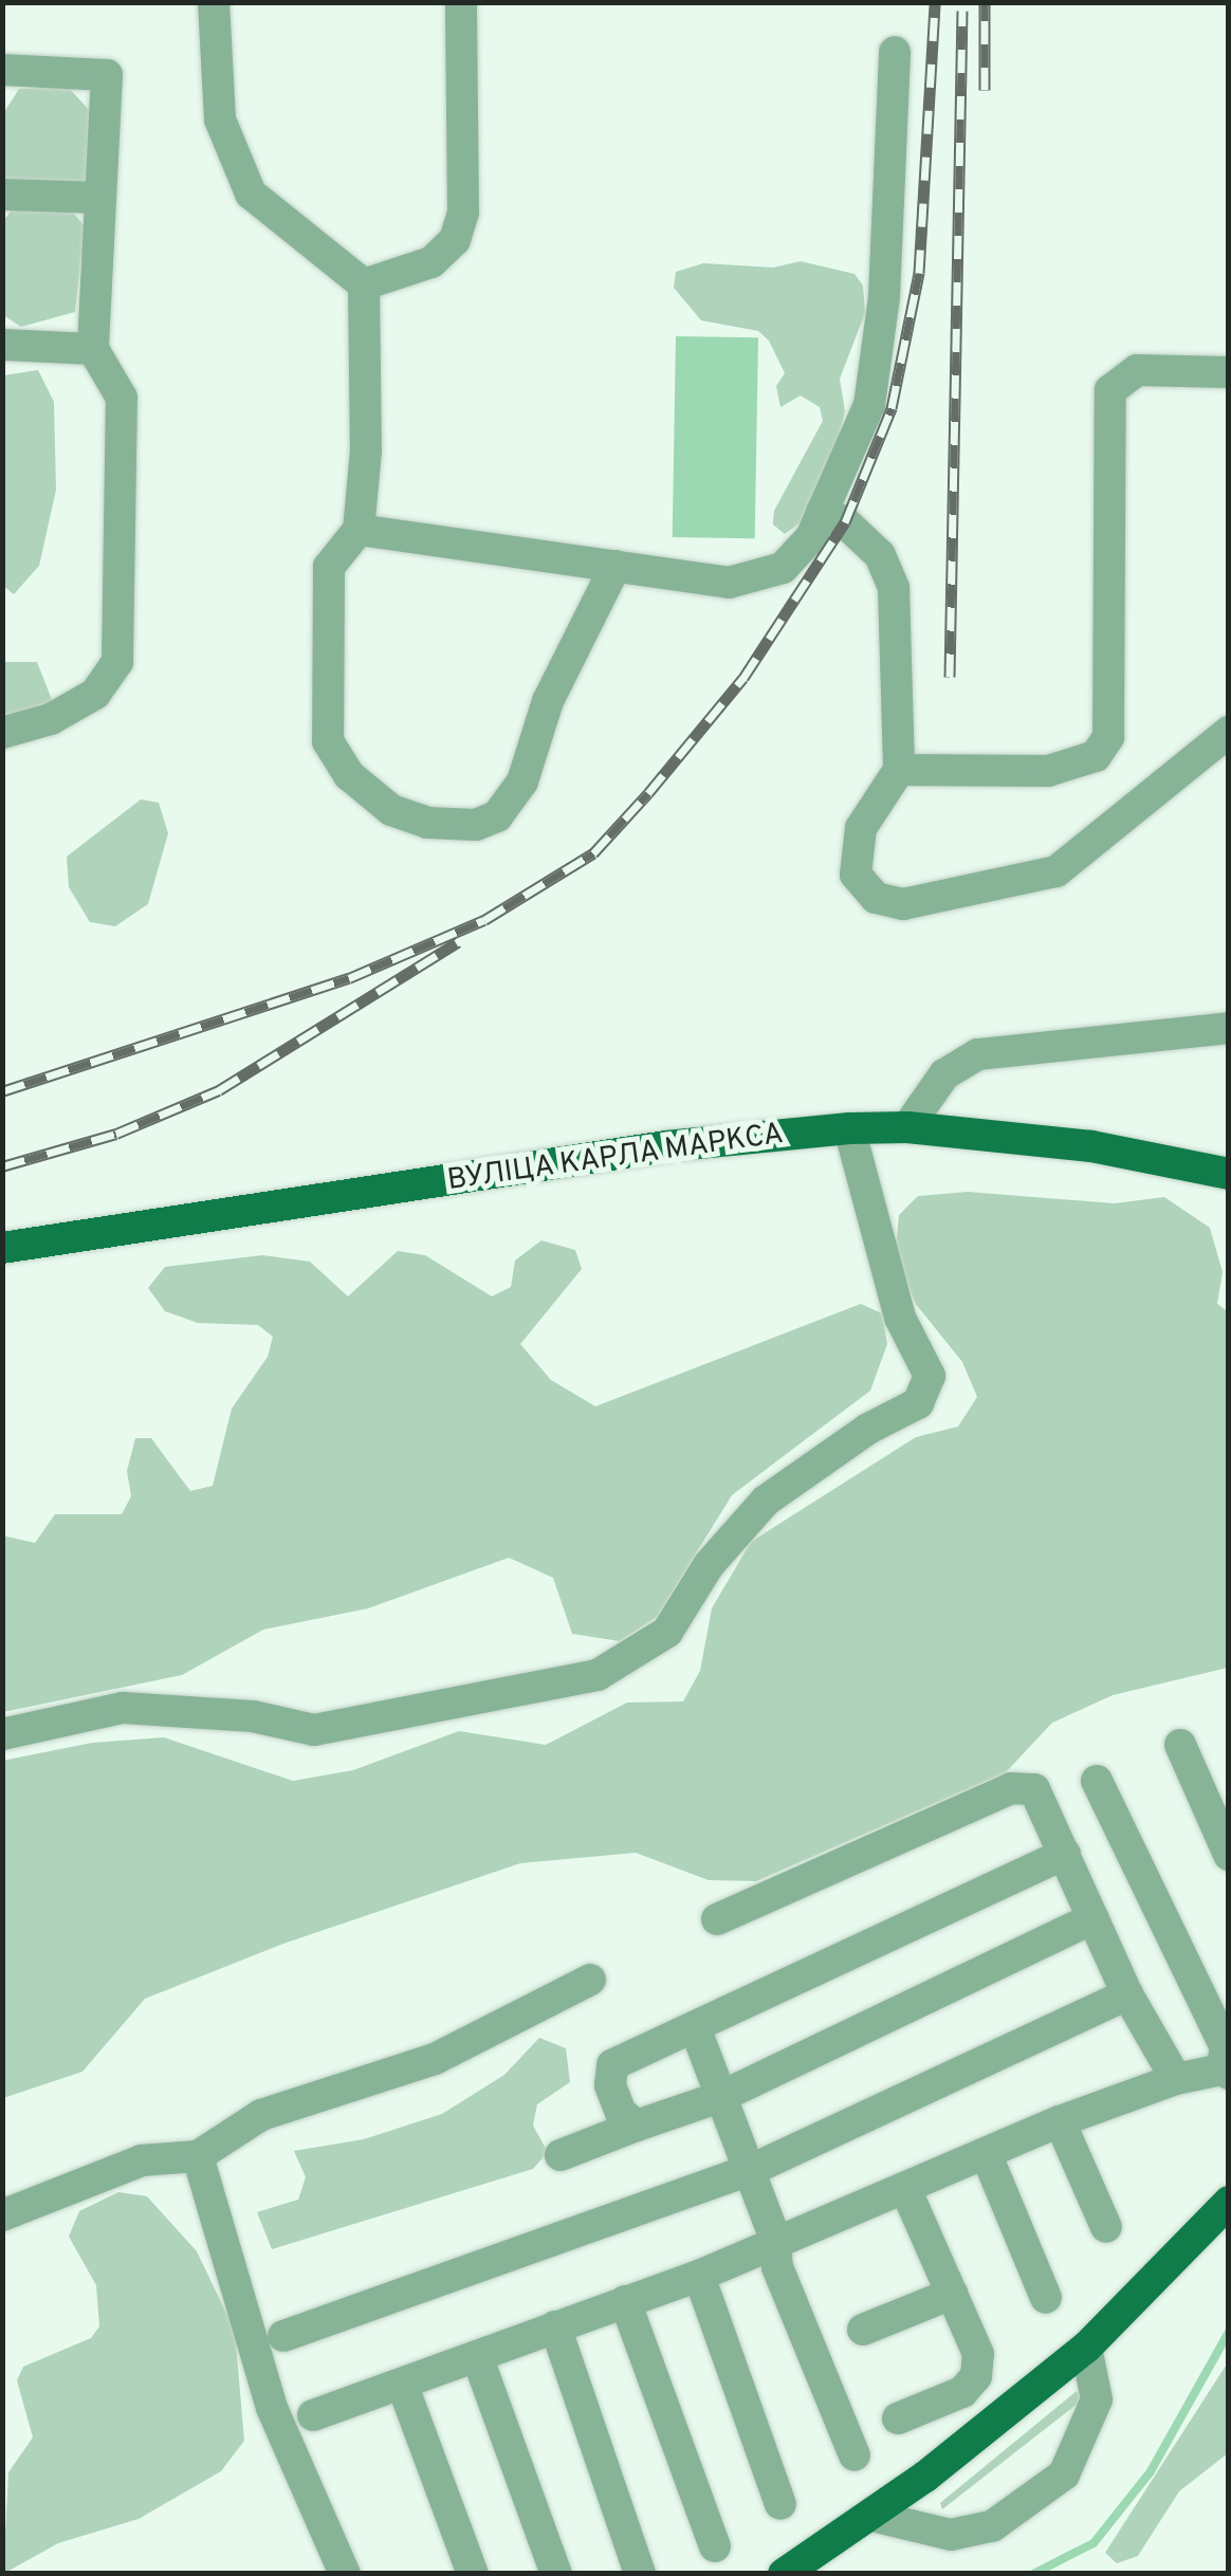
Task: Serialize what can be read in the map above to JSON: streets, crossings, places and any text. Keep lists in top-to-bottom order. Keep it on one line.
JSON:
{"streets":{"main road":["ВУЛІЦА КАРЛА МАРКСА"]}}
